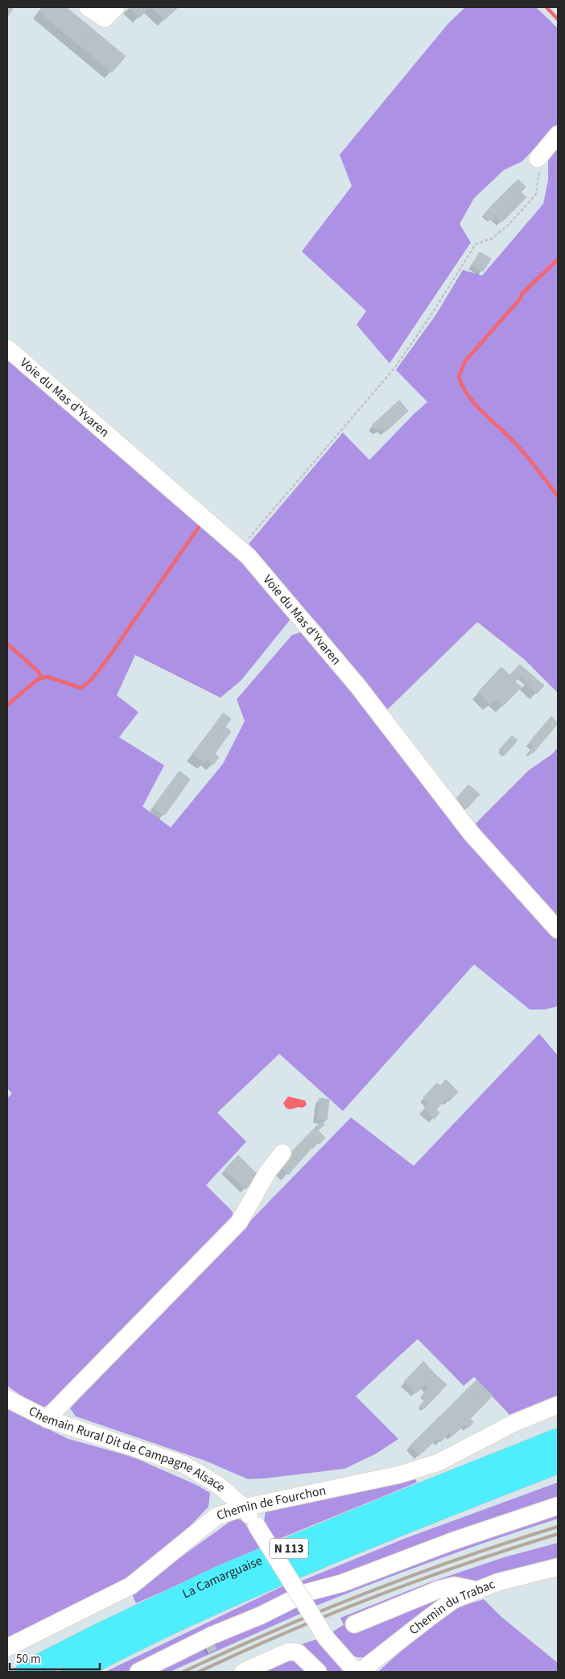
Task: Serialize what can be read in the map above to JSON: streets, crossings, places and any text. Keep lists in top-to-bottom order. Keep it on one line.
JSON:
{"streets":{"highway":["N 113","La Camarguaise"],"street":["Voie du Mas d'Yvaren","Chemain Rural Dit de Campagne Alsace","Chemin de Fourchon","Chemin du Trabac"]},"crossings":[["Chemain Rural Dit de Campagne Alsace","Chemin de Fourchon"]],"scale_bar":"50 m"}
